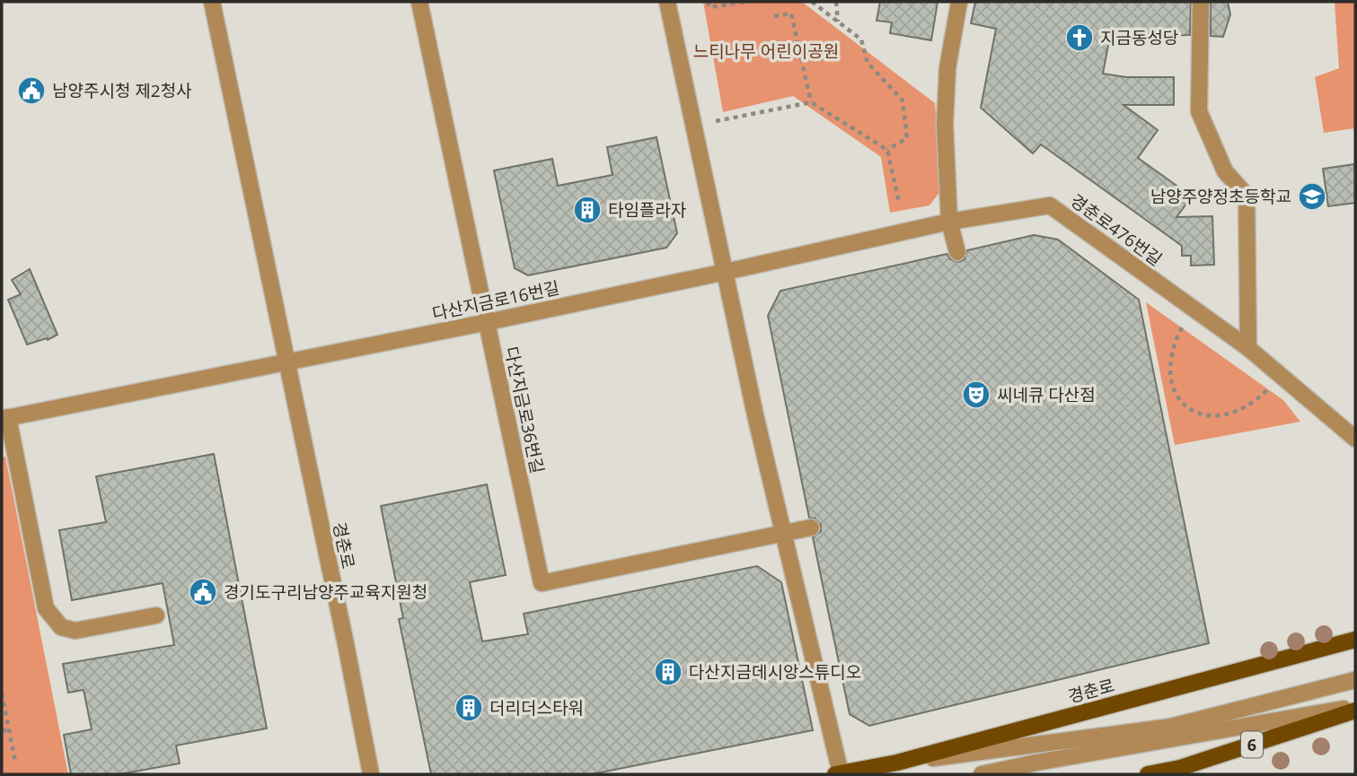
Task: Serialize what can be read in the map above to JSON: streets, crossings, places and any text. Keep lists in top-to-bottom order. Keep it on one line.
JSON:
{"streets":{"main road":["경춘로","6"],"street":["경춘로476번길","다산지금로16번길","다산지금로36번길"]},"crossings":[["경춘로476번길","다산지금로16번길"],["다산지금로16번길","다산지금로36번길"],["다산지금로16번길","경춘로"]],"parks":["느티나무 어린이공원"],"places":{"church":["지금동성당"],"public building":["남양주시청 제2청사","경기도구리남양주교육지원청"],"school or university":["남양주양정초등학교"],"building":["타임플라자","다산지금데시앙스튜디오","더리더스타워"],"theatre":["씨네큐 다산점"]}}
